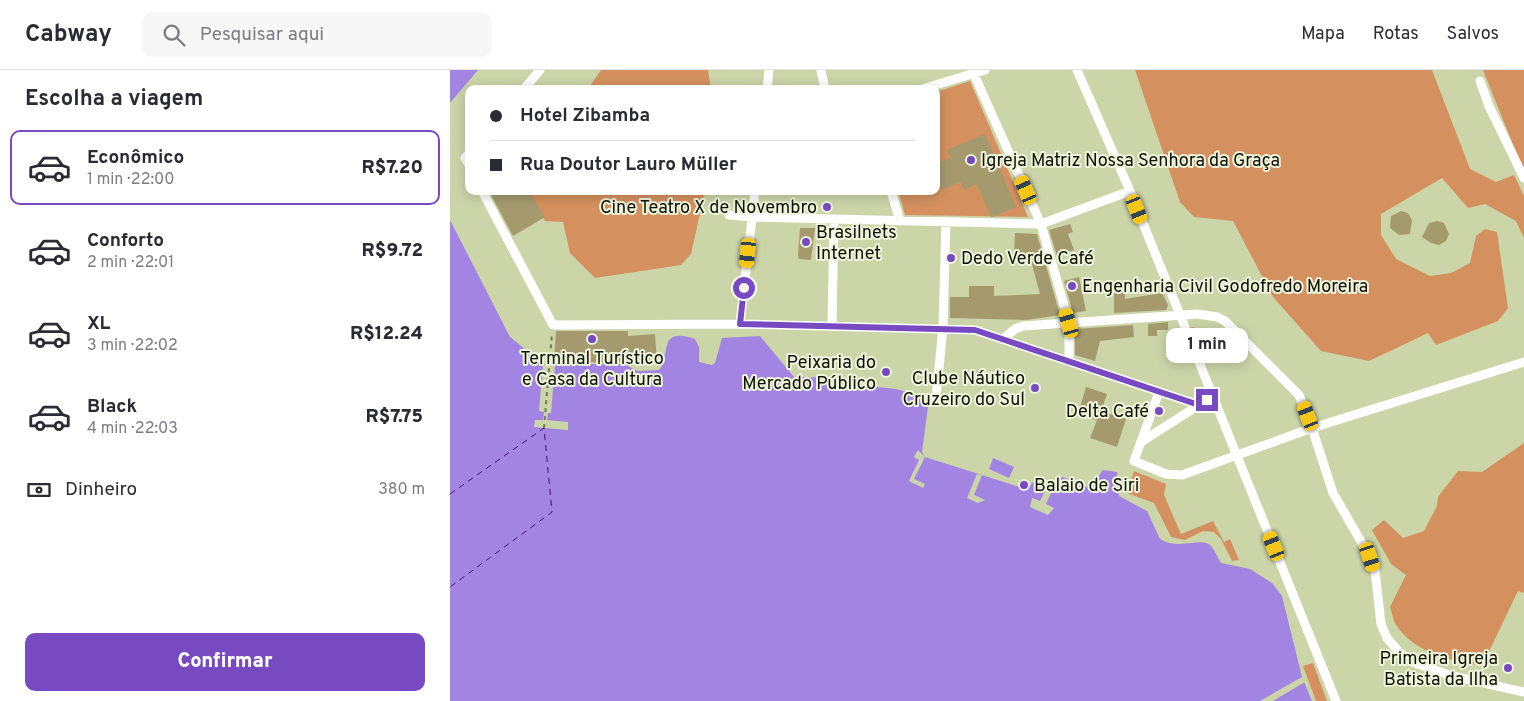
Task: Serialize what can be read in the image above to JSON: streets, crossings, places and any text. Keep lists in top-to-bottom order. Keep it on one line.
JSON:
{"places":["Igreja Matriz Nossa Senhora da Graça","Cine Teatro X de Novembro","Brasilnets Internet","Dedo Verde Café","Engenharia Civil Godofredo Moreira","Terminal Turístico e Casa da Cultura","Peixaria do Mercado Público","Clube Náutico Cruzeiro do Sul","Delta Café","Balaio de Siri","Primeira Igreja Batista da Ilha"],"page":{"header":"Cabway","search":"Pesquisar aqui","nav":["Mapa","Rotas","Salvos"],"heading":"Escolha a viagem","banner":["Hotel Zibamba","Rua Doutor Lauro Müller"],"list":[{"name":"Econômico","note":"1 min · 22:00","value":"R$7.20"},{"name":"Conforto","note":"2 min · 22:01","value":"R$9.72"},{"name":"XL","note":"3 min · 22:02","value":"R$12.24"},{"name":"Black","note":"4 min · 22:03","value":"R$7.75"}],"bubble":"1 min","pay":["Dinheiro","380 m"],"buttons":"Confirmar"}}
